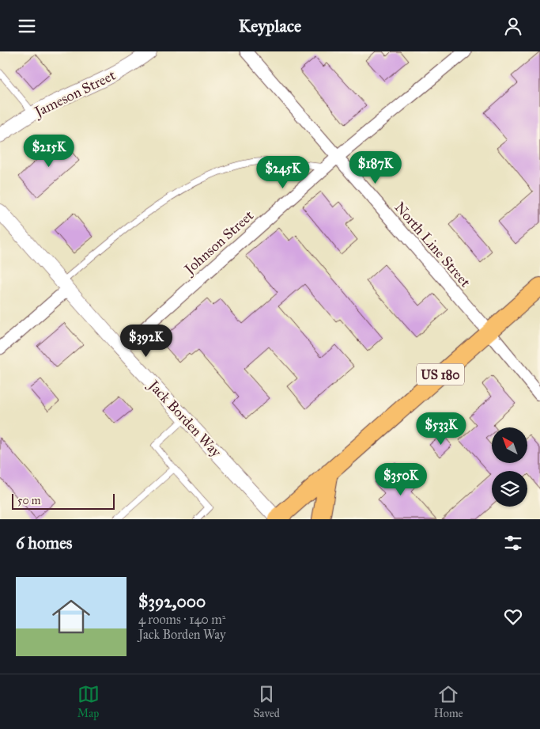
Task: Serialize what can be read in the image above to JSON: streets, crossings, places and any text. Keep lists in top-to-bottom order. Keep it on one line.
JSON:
{"streets":{"main road":["US 180"],"street":["Jameson Street","Johnson Street","North Line Street","Jack Borden Way"]},"crossings":[["Johnson Street","North Line Street"],["Johnson Street","Jack Borden Way"],["North Line Street","US 180"],["US 180","Jack Borden Way"]],"scale_bar":"50 m","north":"top left","page":{"header":"Keyplace","price":["$215K","$187K","$245K","$392K","$533K","$350K"],"scale":"50 m","heading":"6 homes","list":[{"name":"$392,000","note":"4 rooms · 140 m² · Jack Borden Way"}],"tabs":["Map","Saved","Home"]}}
